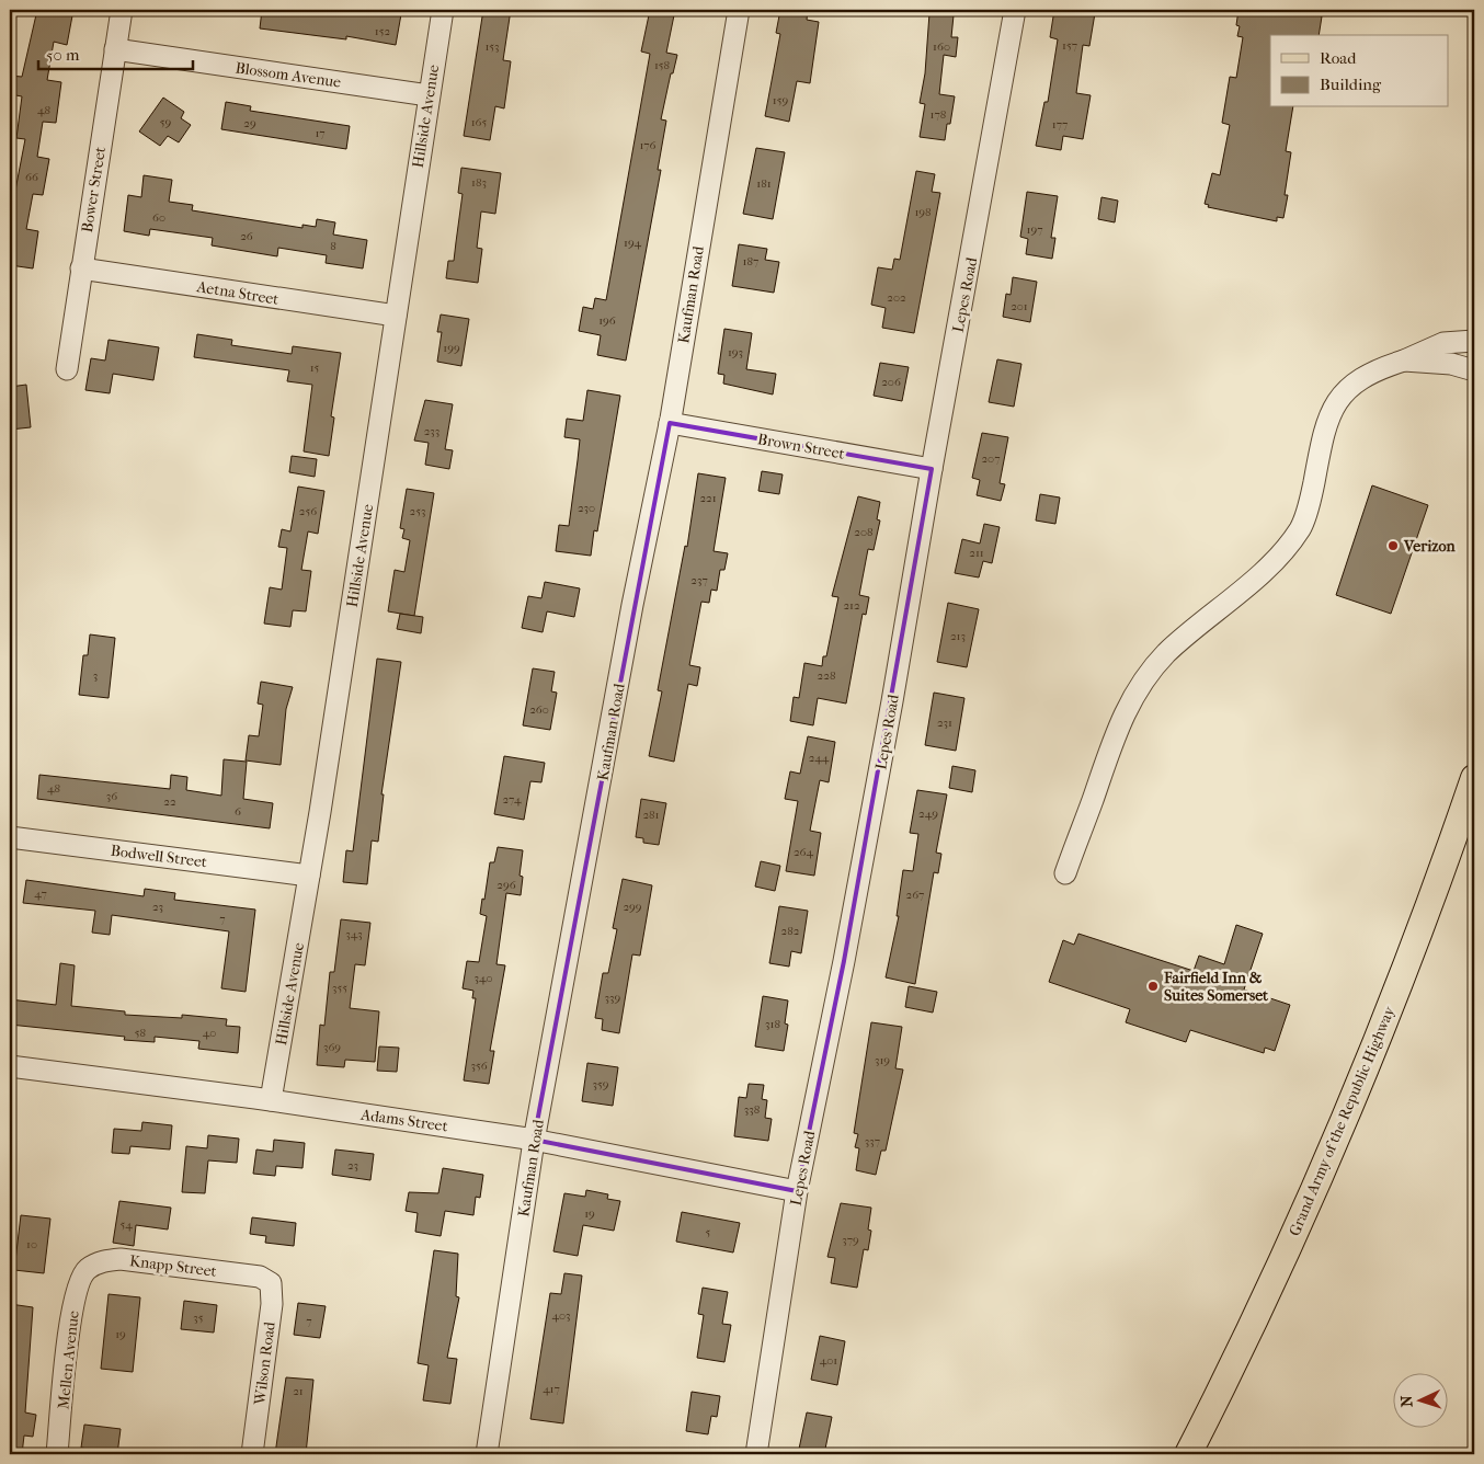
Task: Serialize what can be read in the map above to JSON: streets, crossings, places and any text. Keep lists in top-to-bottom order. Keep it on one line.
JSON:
{"streets":{"main road":["Grand Army of the Republic Highway"],"street":["Blossom Avenue","Hillside Avenue","Bower Street","Aetna Street","Kaufman Road","Lepes Road","Brown Street","Bodwell Street","Adams Street","Knapp Street","Mellen Avenue","Wilson Road"]},"crossings":[["Blossom Avenue","Hillside Avenue"],["Blossom Avenue","Bower Street"],["Hillside Avenue","Aetna Street"],["Hillside Avenue","Bodwell Street"],["Hillside Avenue","Adams Street"],["Bower Street","Aetna Street"],["Kaufman Road","Brown Street"],["Kaufman Road","Adams Street"],["Lepes Road","Brown Street"],["Lepes Road","Adams Street"],["Knapp Street","Mellen Avenue"],["Knapp Street","Wilson Road"]],"places":["Verizon","Fairfield Inn & Suites Somerset"],"house_numbers":["152","157","153","160","158","159","48","178","59","165","29","177","17","176","66","183","181","198","60","197","26","194","8","187","202","201","196","199","193","15","206","233","207","221","230","256","253","208","211","237","212","213","3","228","260","231","244","48","36","274","22","6","249","281","264","296","47","267","23","299","7","282","343","340","355","339","318","58","40","369","319","356","359","338","337","23","19","54","5","379","10","403","35","7","19","401","417","21"],"legend":["Road","Building"],"scale_bar":"50 m","north":"left"}
